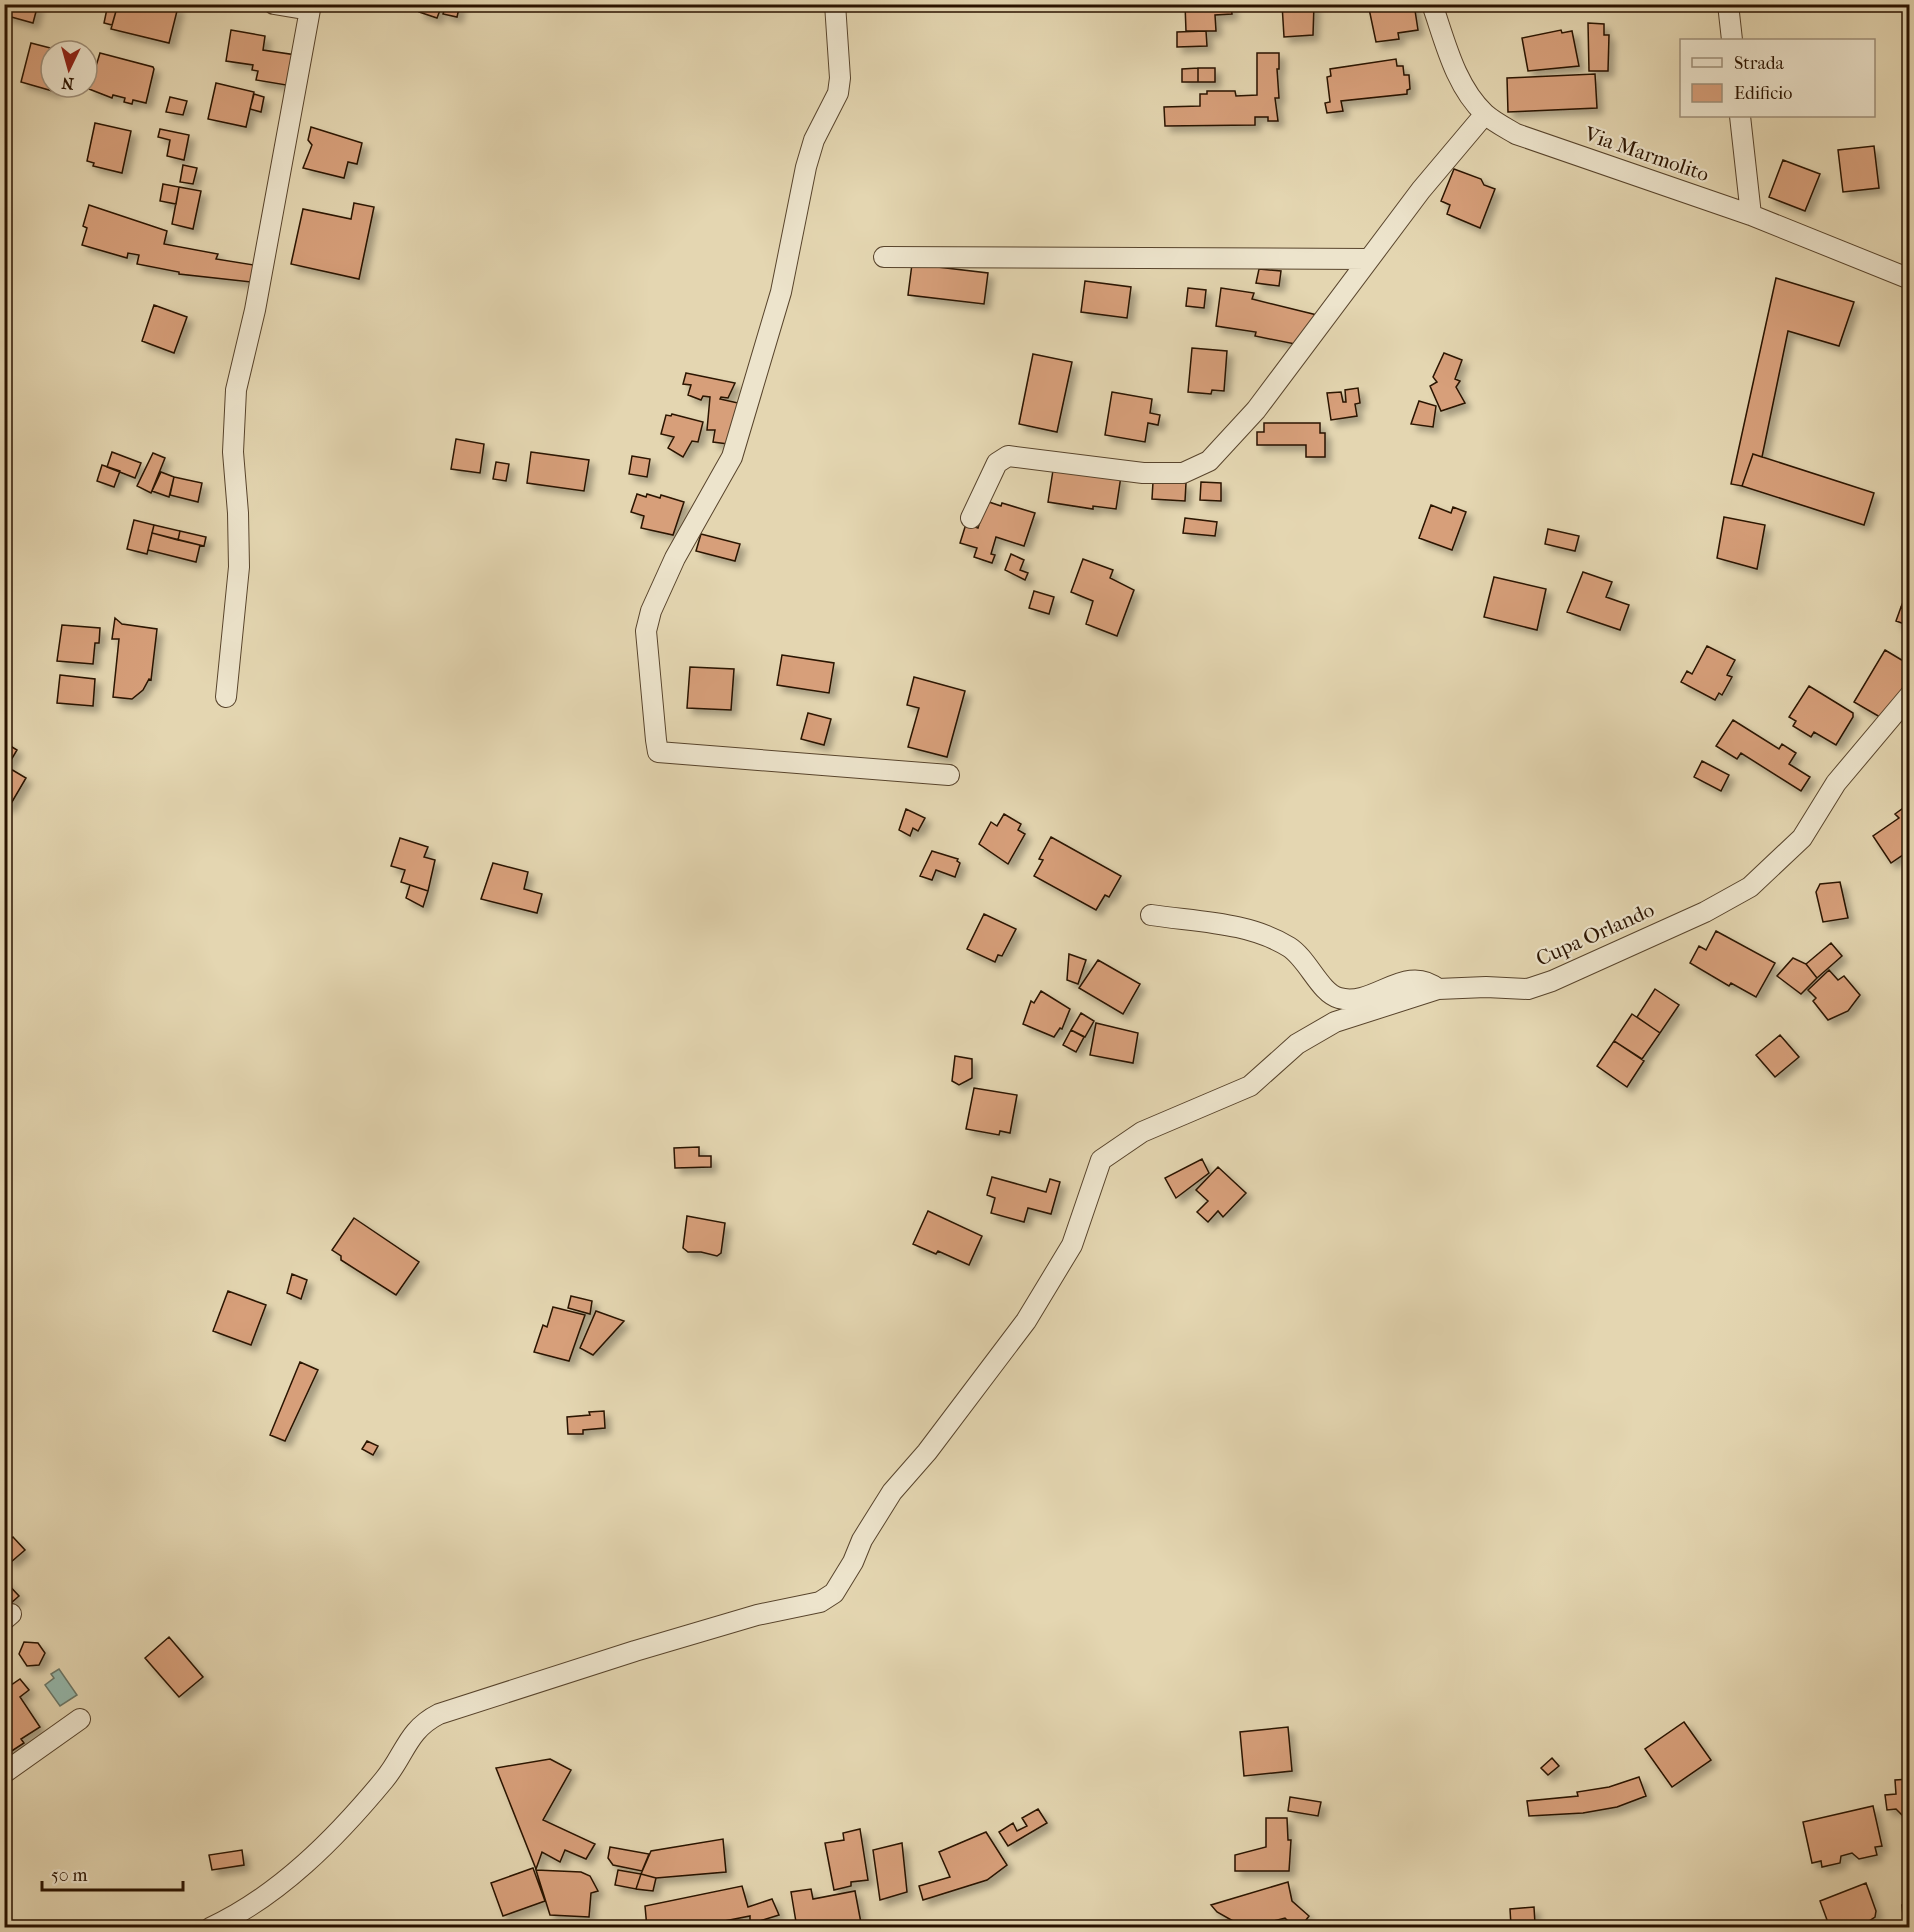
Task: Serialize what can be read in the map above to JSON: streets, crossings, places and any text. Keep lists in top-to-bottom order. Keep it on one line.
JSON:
{"streets":{"street":["Via Marmolito","Cupa Orlando"]},"legend":["Strada","Edificio"],"scale_bar":"50 m","north":"bottom"}
